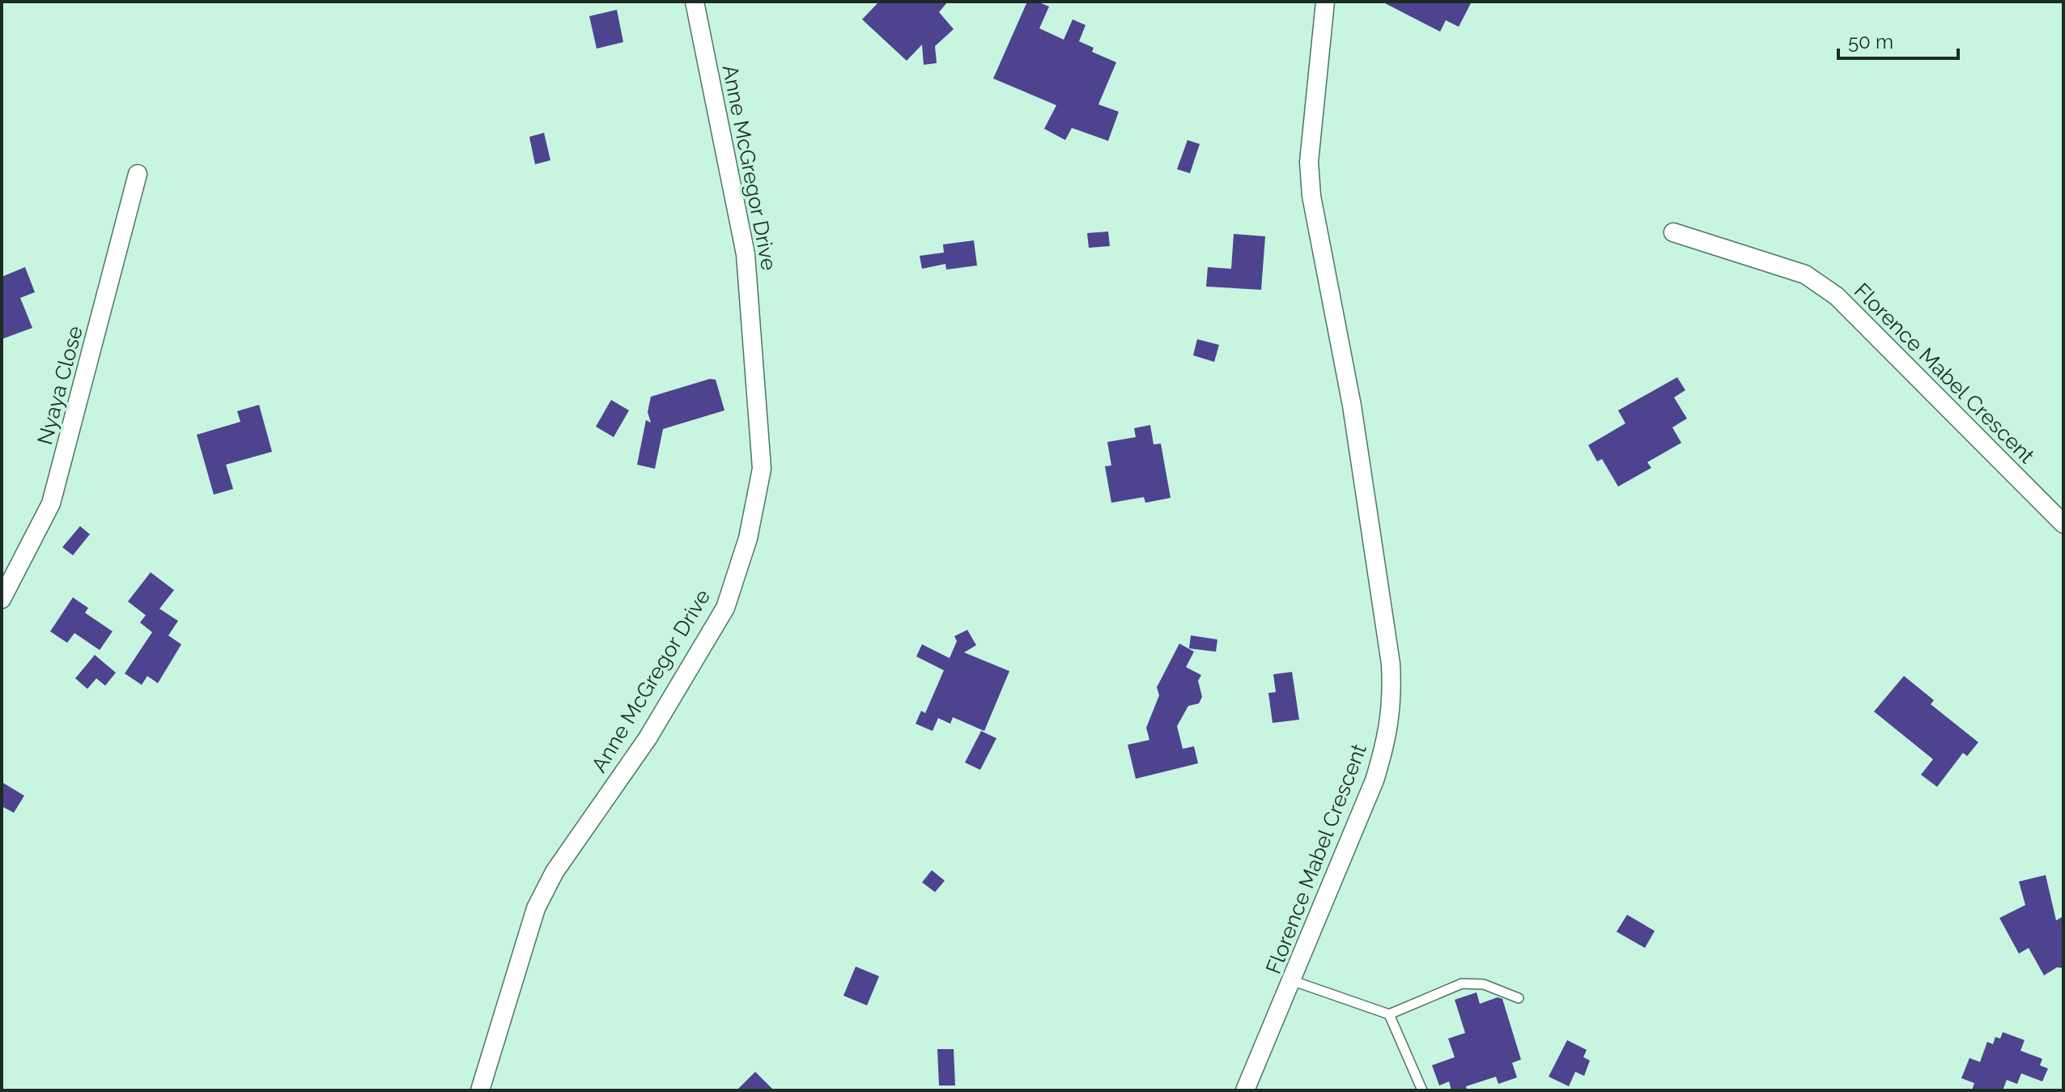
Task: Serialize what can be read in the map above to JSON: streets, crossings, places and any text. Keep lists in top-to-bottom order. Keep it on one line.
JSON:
{"streets":{"street":["Anne McGregor Drive","Florence Mabel Crescent","Nyaya Close"]},"scale_bar":"50 m"}
